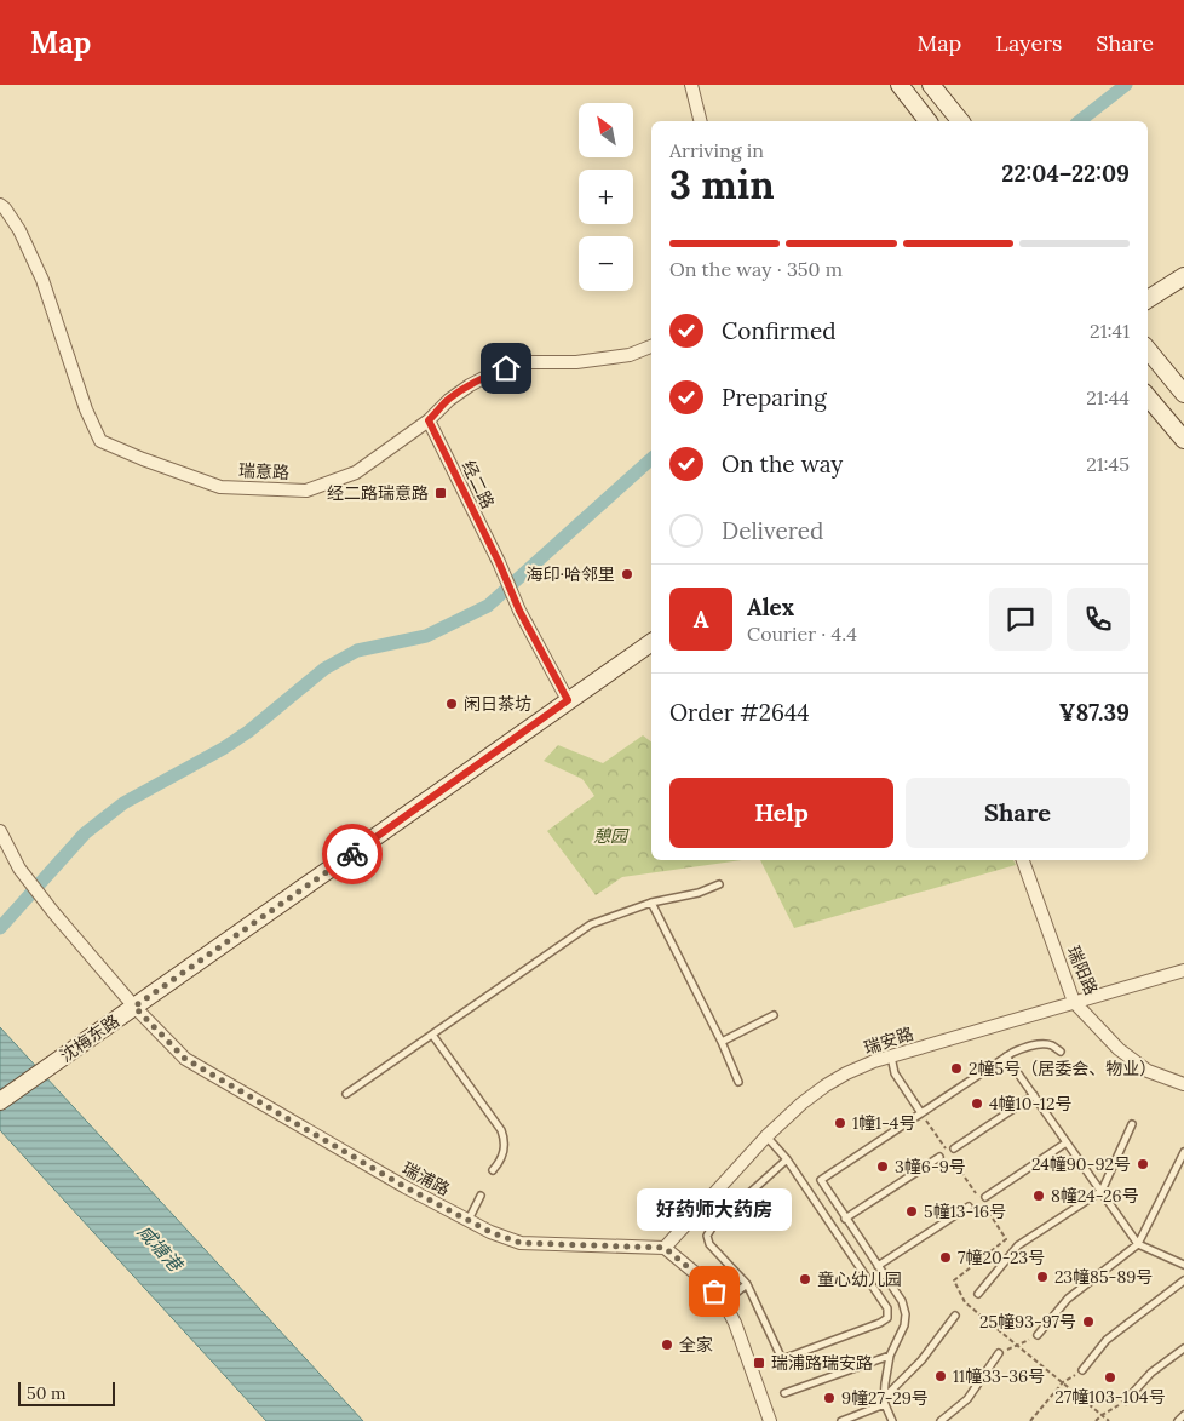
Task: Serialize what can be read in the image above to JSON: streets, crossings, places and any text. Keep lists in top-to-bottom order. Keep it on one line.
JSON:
{"streets":{"street":["瑞意路","经二路","瑞阳路","沈梅东路","瑞安路","瑞浦路"]},"crossings":[["瑞意路","经二路"],["经二路","沈梅东路"],["瑞阳路","瑞安路"],["沈梅东路","瑞浦路"],["瑞安路","瑞浦路"]],"water":["咸塘港"],"parks":["憩园"],"places":{"transit":["经二路瑞意路","瑞浦路瑞安路"],"other":["海印·哈邻里","闲日茶坊","2幢5号（居委会、物业）","4幢10-12号","1幢1-4号","24幢90-92号","3幢6-9号","8幢24-26号","5幢13-16号","7幢20-23号","23幢85-89号","童心幼儿园","好药师大药房","25幢93-97号","全家","11幢33-36号","27幢103-104号","9幢27-29号"]},"scale_bar":"50 m","north":"top left","page":{"header":"Map","nav":["Map","Layers","Share"],"map_buttons":["+","−"],"heading":["3 min","Arriving in","22:04–22:09"],"panel":["Alex","Courier · 4.4","Order #2644","¥87.39"],"bar":"On the way · 350 m","list":[["Confirmed","21:41"],["Preparing","21:44"],["On the way","21:45"],"Delivered"],"round":"A","buttons":["Help","Share"],"bubble":"好药师大药房","scale":"50 m"}}
